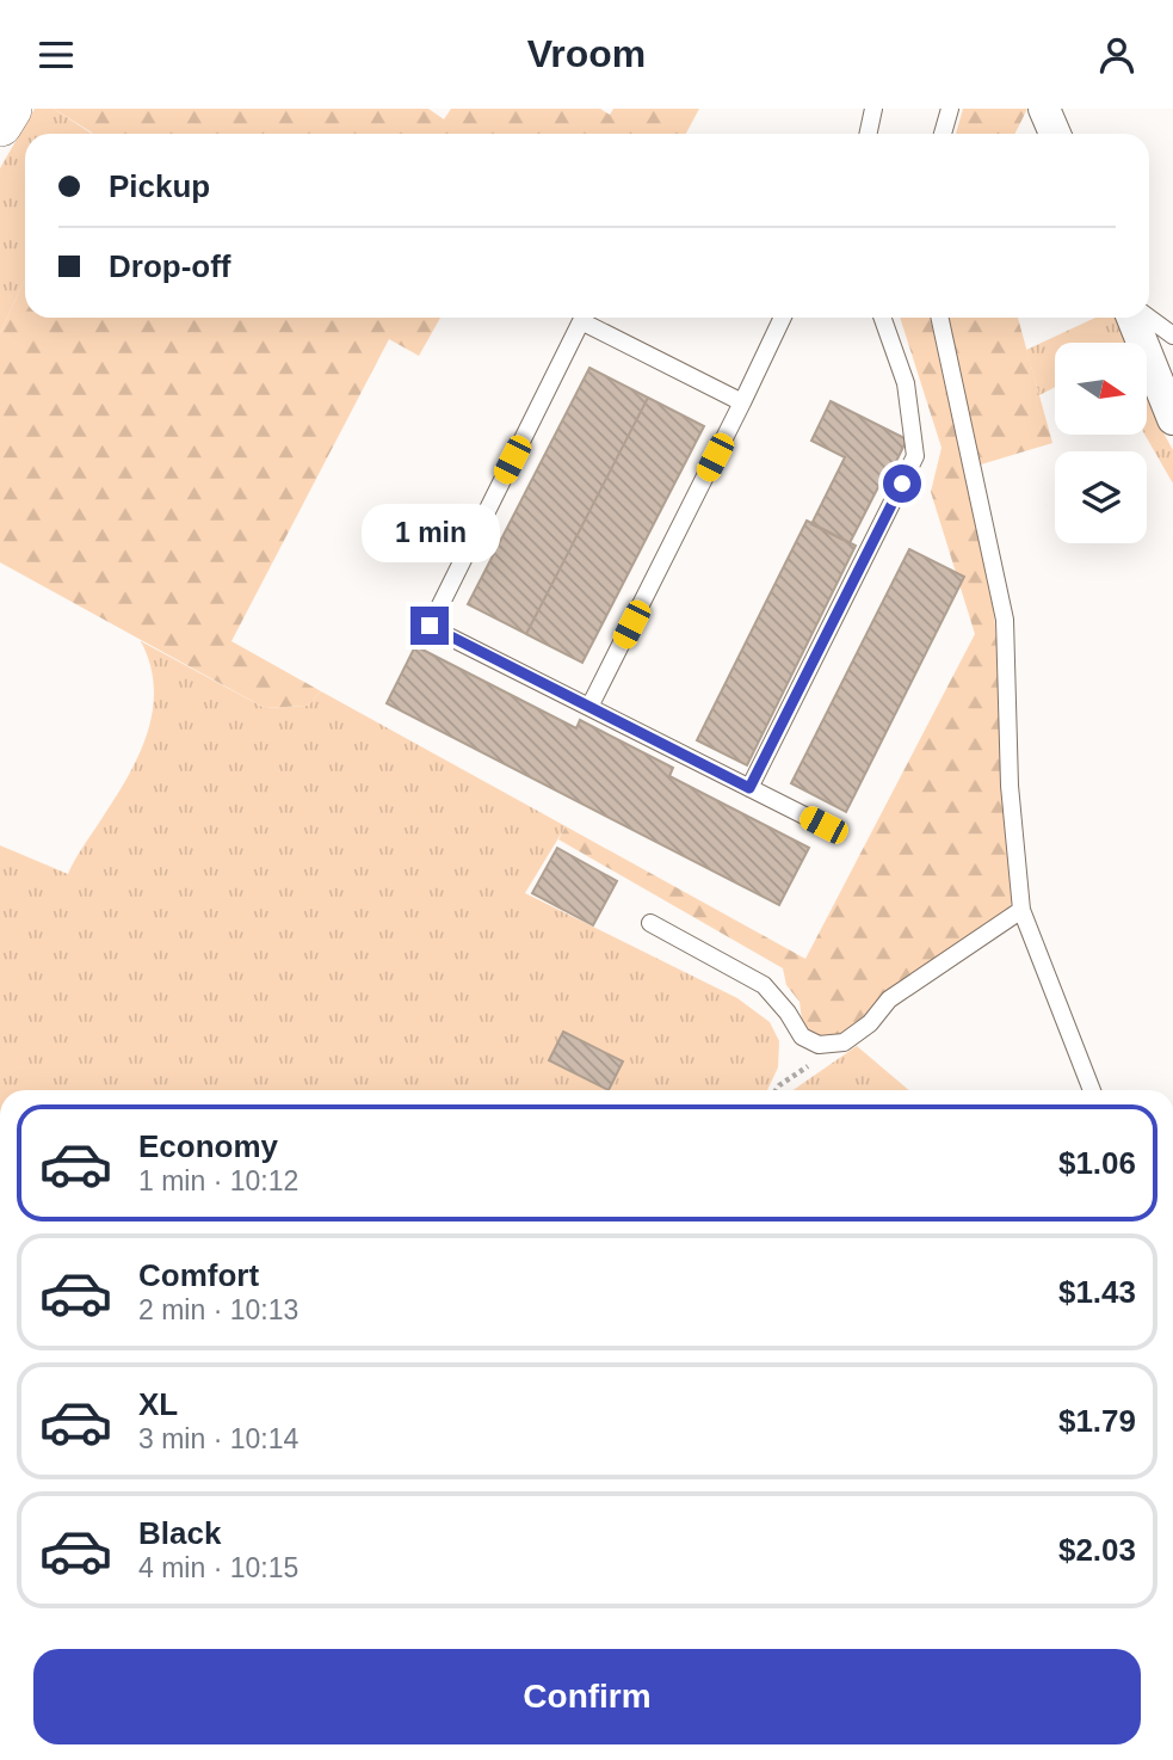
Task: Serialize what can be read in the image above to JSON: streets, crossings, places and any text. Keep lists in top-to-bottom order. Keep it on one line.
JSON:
{"north":"right","page":{"header":"Vroom","banner":["Pickup","Drop-off"],"bubble":"1 min","list":[{"name":"Economy","note":"1 min · 10:12","value":"$1.06"},{"name":"Comfort","note":"2 min · 10:13","value":"$1.43"},{"name":"XL","note":"3 min · 10:14","value":"$1.79"},{"name":"Black","note":"4 min · 10:15","value":"$2.03"}],"buttons":"Confirm"}}
